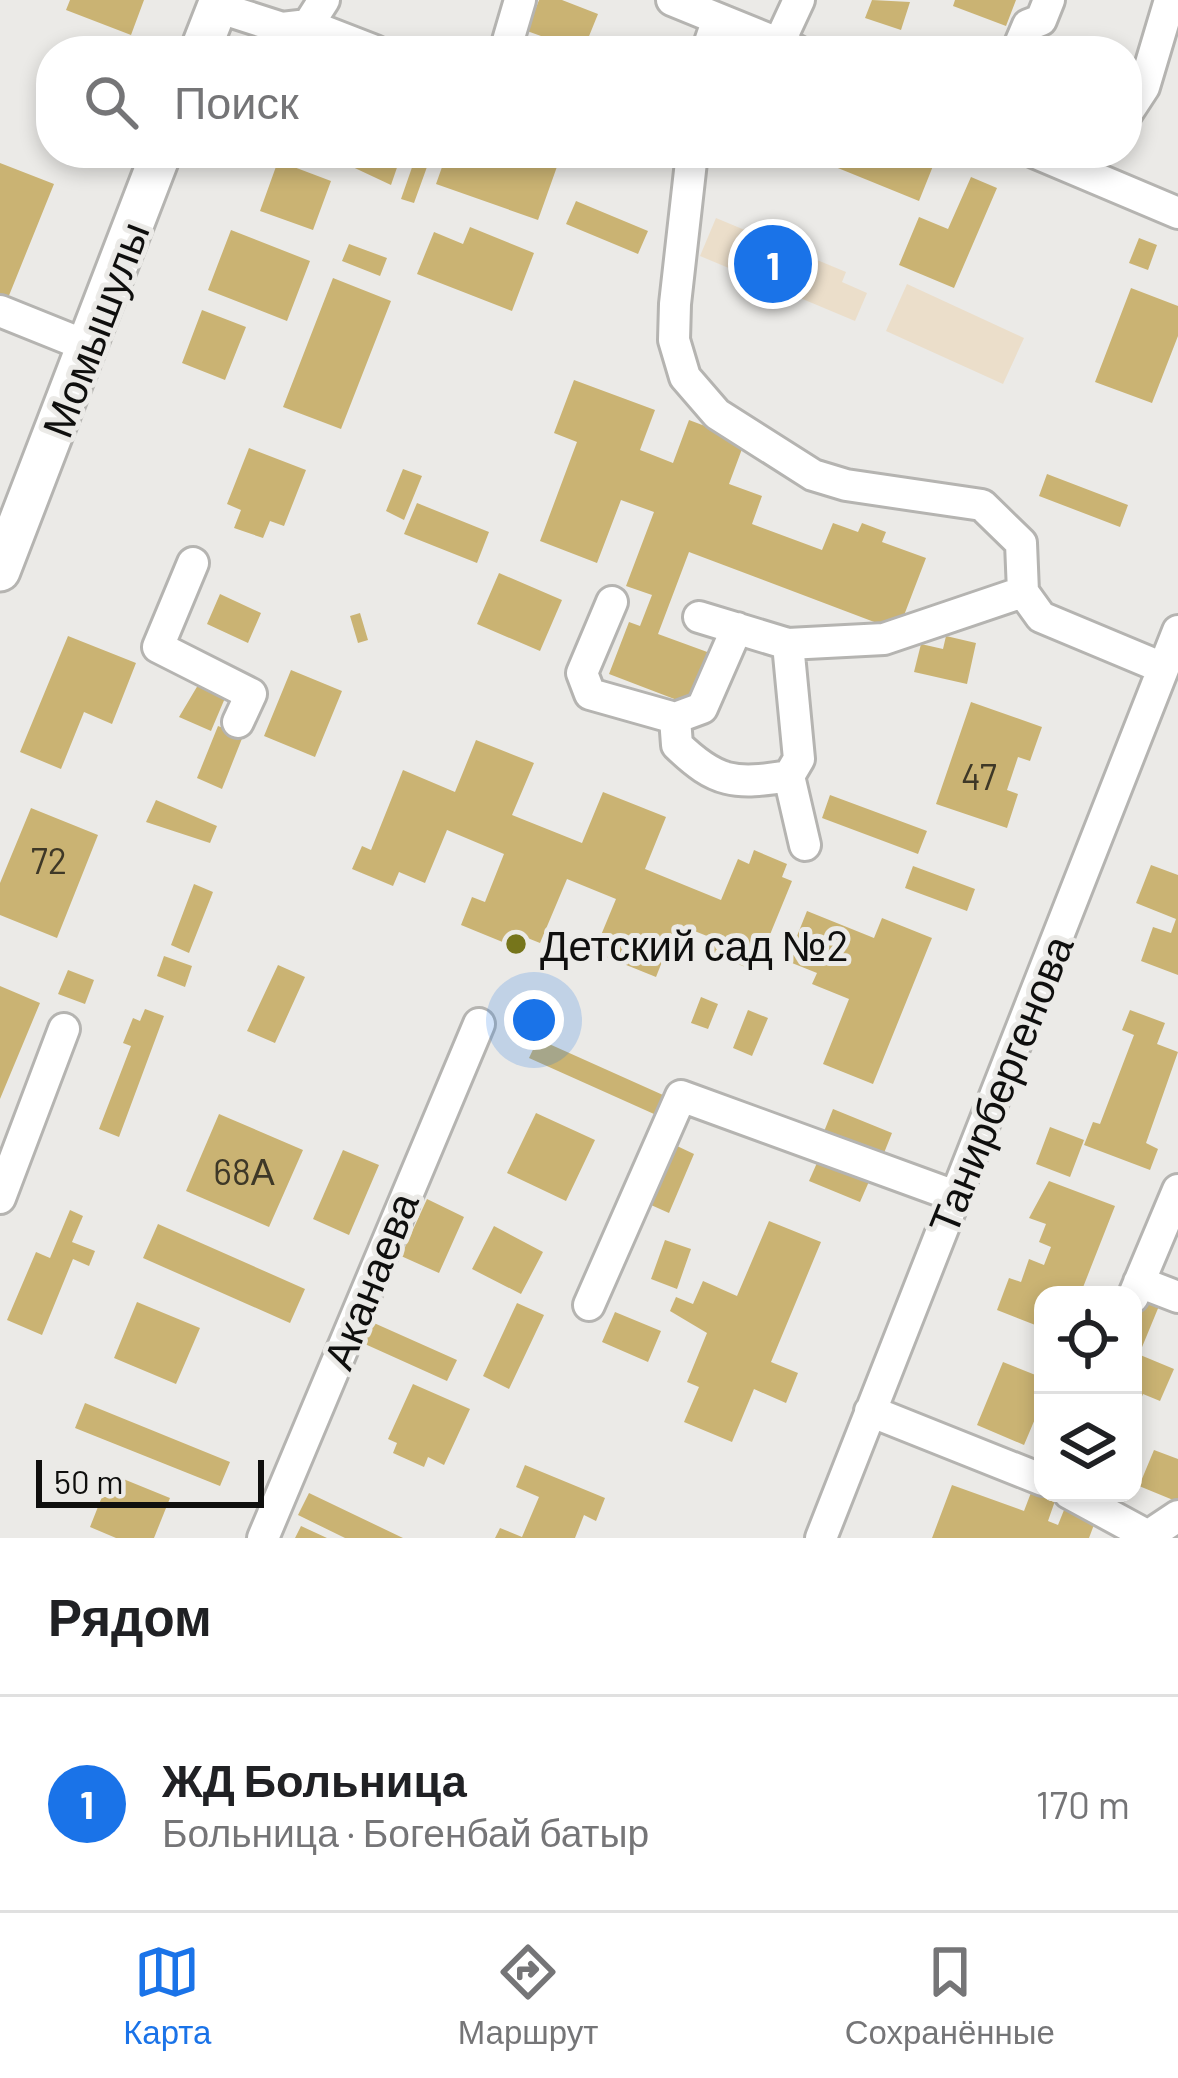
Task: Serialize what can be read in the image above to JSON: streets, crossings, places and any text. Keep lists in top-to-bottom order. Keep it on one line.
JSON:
{"streets":{"main road":["Момышулы"],"street":["Танирбергенова","Аканаева"]},"places":["Детский сад №2"],"house_numbers":["47","72","68А"],"scale_bar":"50 m","page":{"search":"Поиск","pins":"1","scale":"50 m","heading":"Рядом","list":[{"mark":"1","name":"ЖД Больница","note":"Больница · Богенбай батыр","value":"170 m"}],"nav":["Карта","Маршрут","Сохранённые"]}}
